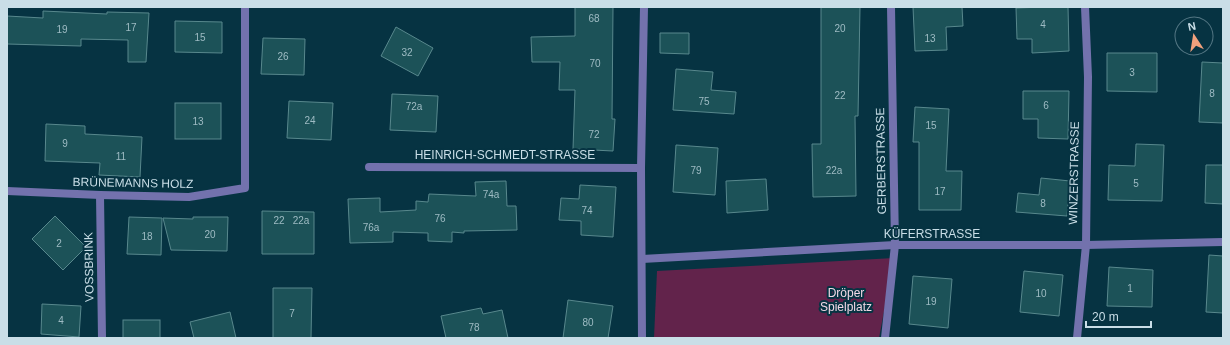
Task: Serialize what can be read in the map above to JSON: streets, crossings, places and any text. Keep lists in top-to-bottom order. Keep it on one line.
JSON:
{"streets":{"street":["HEINRICH-SCHMEDT-STRASSE","GERBERSTRASSE","WINZERSTRASSE","BRÜNEMANNS HOLZ","KÜFERSTRASSE","VOSSBRINK"]},"crossings":[["GERBERSTRASSE","KÜFERSTRASSE"],["WINZERSTRASSE","KÜFERSTRASSE"],["BRÜNEMANNS HOLZ","VOSSBRINK"]],"parks":["Dröper Spielplatz"],"house_numbers":["68","4","17","20","19","15","13","32","26","70","3","8","22","75","6","72a","24","13","15","72","9","11","79","22a","5","17","74a","8","74","76","22","22a","76a","20","18","2","1","10","19","7","4","80","78"],"scale_bar":"20 m","north":"top"}
